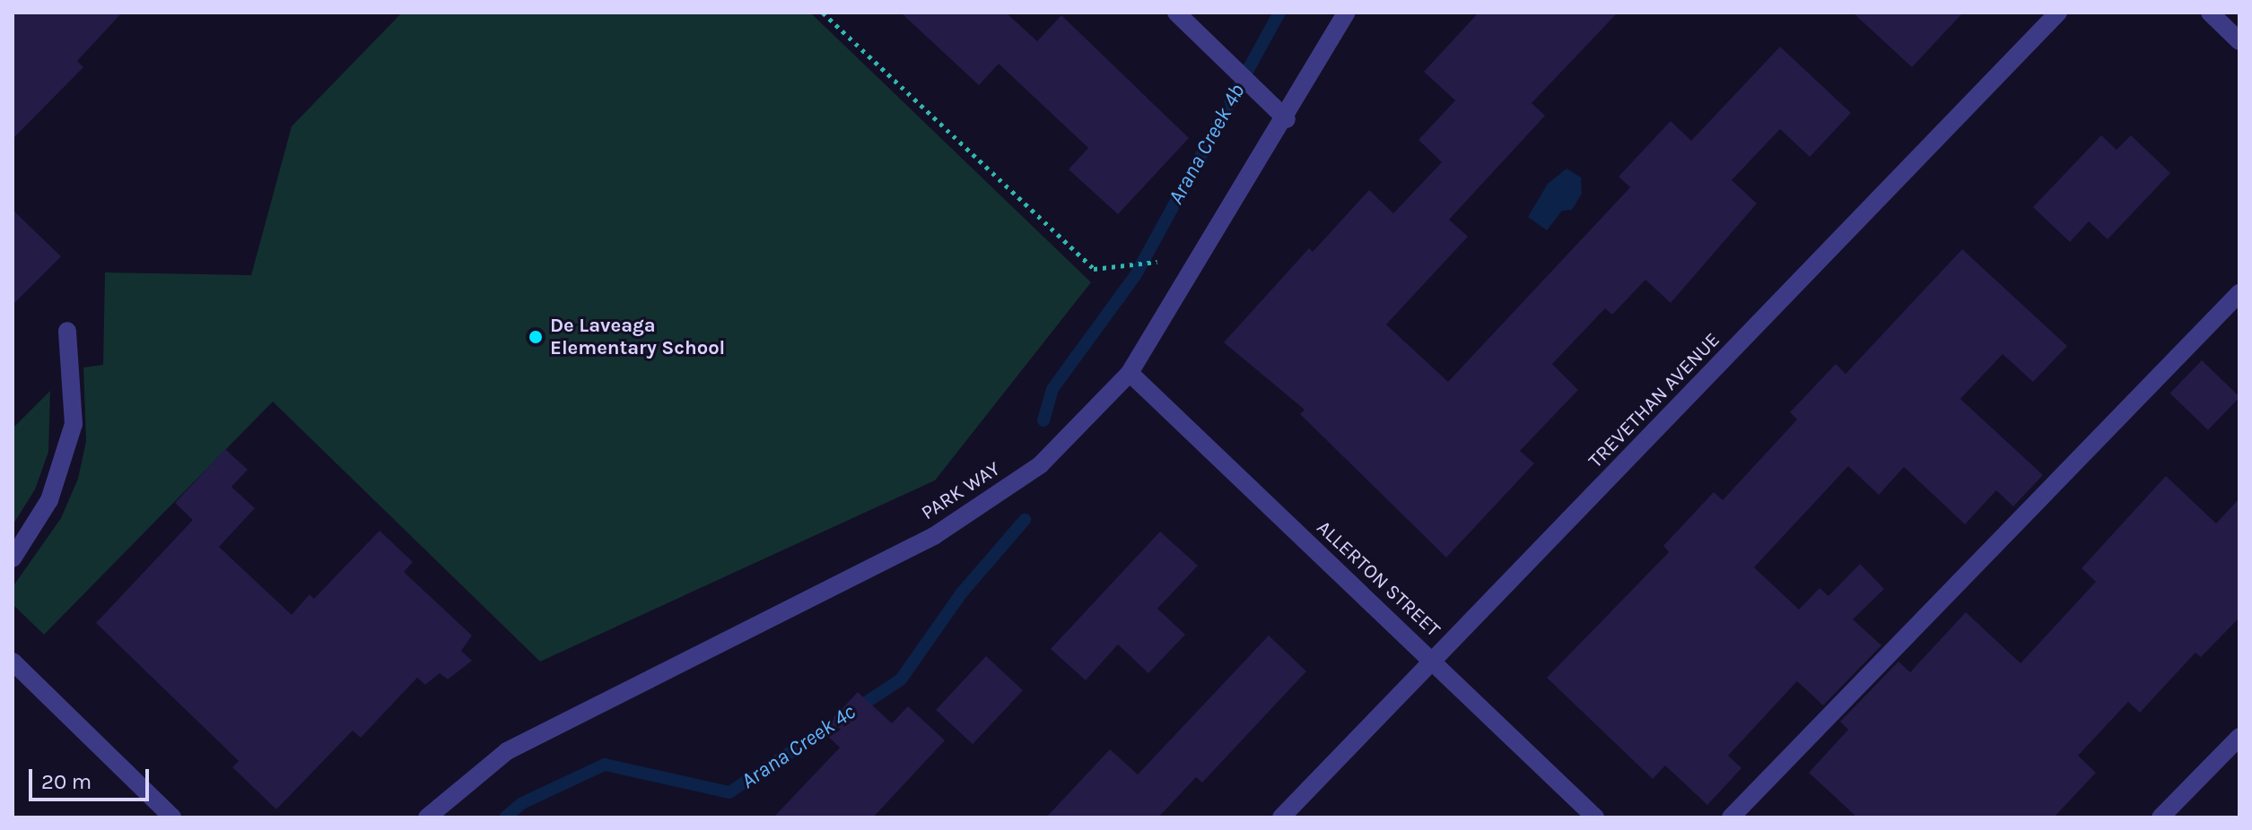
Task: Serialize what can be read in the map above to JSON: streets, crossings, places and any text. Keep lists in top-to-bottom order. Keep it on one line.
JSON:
{"streets":{"street":["TREVETHAN AVENUE","PARK WAY","ALLERTON STREET"]},"crossings":[["TREVETHAN AVENUE","ALLERTON STREET"],["PARK WAY","ALLERTON STREET"]],"water":["Arana Creek 4b","Arana Creek 4c"],"places":["De Laveaga Elementary School"],"scale_bar":"20 m"}
